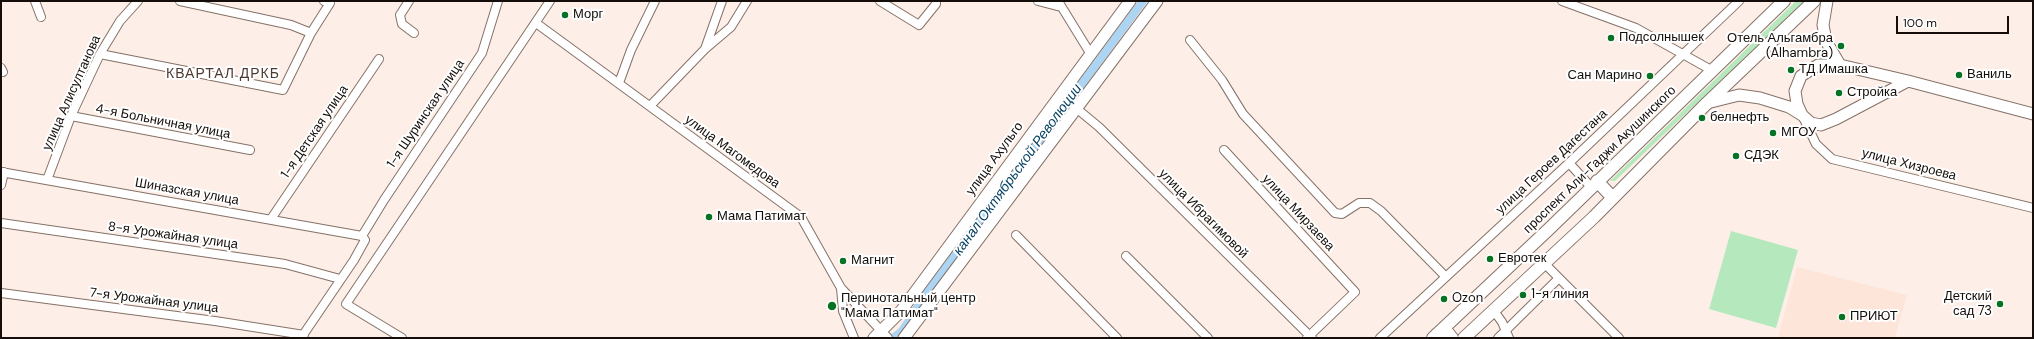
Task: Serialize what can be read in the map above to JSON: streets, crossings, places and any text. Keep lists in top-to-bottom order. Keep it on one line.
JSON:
{"streets":{"main road":["улица Ахульго","проспект Али-Гаджи Акушинского"],"street":["улица Алисултанова","1-я Шуринская улица","4-я Больничная улица","1-я Детская улица","улица Магомедова","улица Героев Дагестана","улица Хизроева","Шиназская улица","улица Мирзаева","улица Ибрагимовой","8-я Урожайная улица","7-я Урожайная улица"]},"crossings":[["улица Алисултанова","4-я Больничная улица"],["улица Алисултанова","Шиназская улица"],["1-я Шуринская улица","Шиназская улица"],["1-я Шуринская улица","8-я Урожайная улица"],["1-я Шуринская улица","7-я Урожайная улица"],["1-я Детская улица","Шиназская улица"],["улица Магомедова","улица Ахульго"],["улица Мирзаева","улица Ибрагимовой"]],"districts":["КВАРТАЛ ДРКБ"],"water":["канал Октябрьской Революции"],"places":["Морг","Подсолнышек","Отель Альгамбра (Alhambra)","ТД Имашка","Ваниль","Сан Марино","Стройка","белнефть","МГОУ","СДЭК","Мама Патимат","Евротек","Магнит","1-я линия","Ozon","Детский сад 73","Перинотальный центр \"Мама Патимат\"","ПРИЮТ"],"scale_bar":"100 m"}
